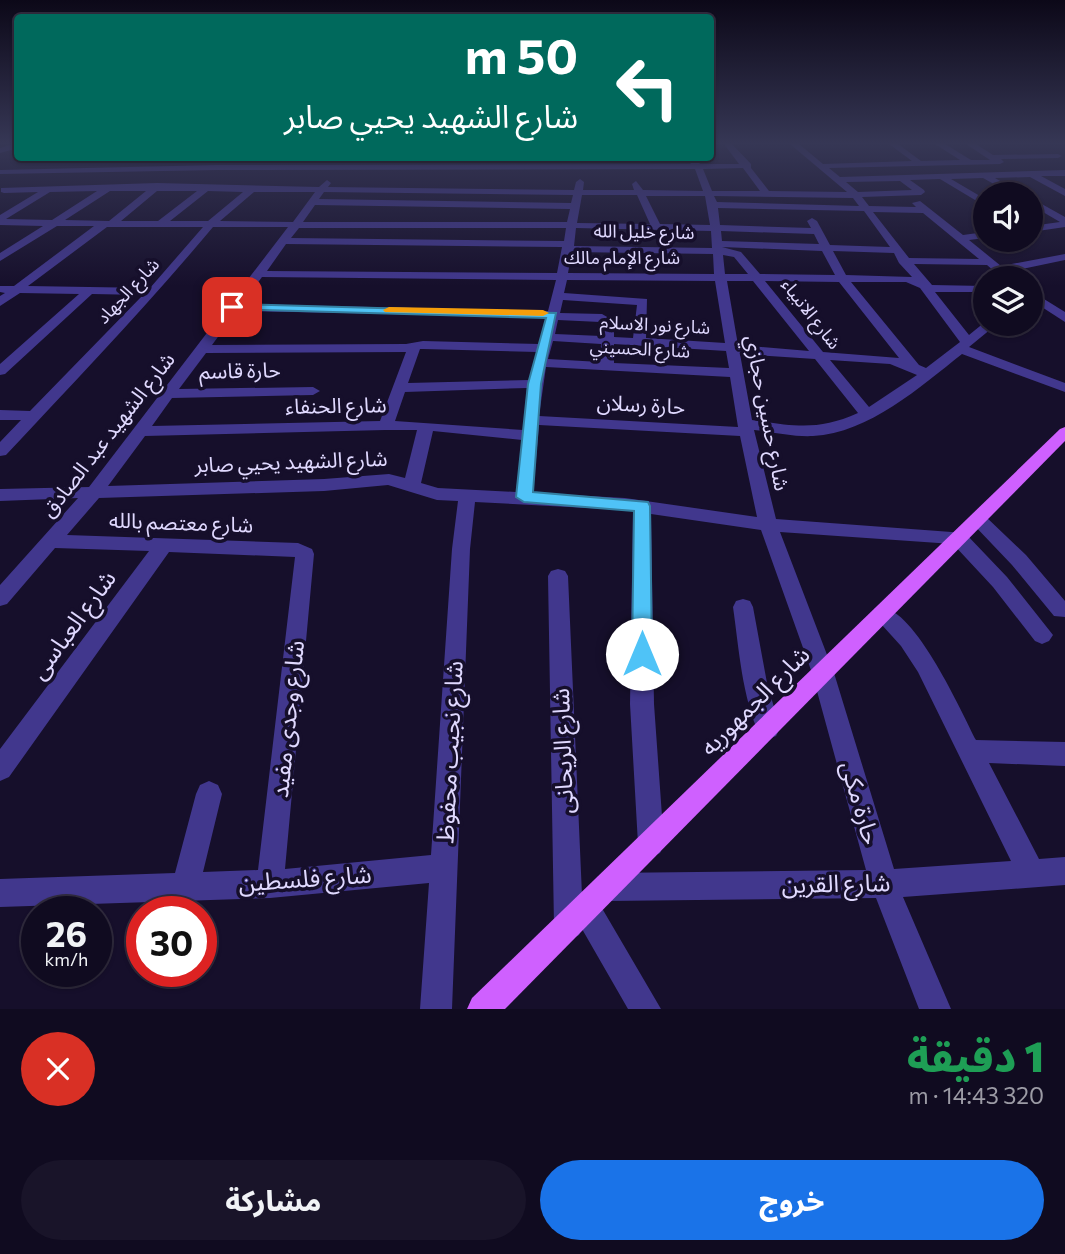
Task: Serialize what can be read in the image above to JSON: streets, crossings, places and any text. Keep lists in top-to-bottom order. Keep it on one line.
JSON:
{"streets":{"main road":["شارع الجمهوريه"],"street":["شارع خليل الله","شارع الإمام مالك","شارع الجهاد","شارع الانبياء","شارع نور الاسلام","شارع الحسيني","حارة قاسم","حارة رسلان","شارع الحنفاء","شارع حسين حجازي","شارع الشهيد عبد الصادق","شارع الشهيد يحيي صابر","شارع معتصم بالله","شارع العباسى","شارع وجدى مفيد","شارع الريحانى","شارع نجيب محفوظ","حارة مكى","شارع فلسطين","شارع القرين"]},"crossings":[["شارع خليل الله","شارع الانبياء"],["شارع خليل الله","شارع حسين حجازي"],["شارع خليل الله","شارع الشهيد عبد الصادق"],["شارع الإمام مالك","شارع الانبياء"],["شارع الإمام مالك","شارع حسين حجازي"],["شارع الإمام مالك","شارع الشهيد عبد الصادق"],["شارع الانبياء","شارع نور الاسلام"],["شارع الانبياء","حارة رسلان"],["شارع الانبياء","شارع حسين حجازي"],["شارع نور الاسلام","شارع الحسيني"],["شارع نور الاسلام","حارة رسلان"],["شارع نور الاسلام","شارع حسين حجازي"],["شارع نور الاسلام","شارع الشهيد عبد الصادق"],["شارع الحسيني","شارع حسين حجازي"],["حارة قاسم","شارع الشهيد عبد الصادق"],["حارة رسلان","شارع الحنفاء"],["حارة رسلان","شارع حسين حجازي"],["شارع الحنفاء","شارع الشهيد عبد الصادق"],["شارع حسين حجازي","شارع الشهيد يحيي صابر"],["شارع حسين حجازي","شارع الجمهوريه"],["شارع حسين حجازي","حارة مكى"],["شارع الشهيد عبد الصادق","شارع الشهيد يحيي صابر"],["شارع الشهيد عبد الصادق","شارع معتصم بالله"],["شارع الشهيد يحيي صابر","شارع الجمهوريه"],["شارع الشهيد يحيي صابر","شارع نجيب محفوظ"],["شارع معتصم بالله","شارع العباسى"],["شارع معتصم بالله","شارع وجدى مفيد"],["شارع الجمهوريه","شارع الريحانى"],["شارع الجمهوريه","حارة مكى"],["شارع الجمهوريه","شارع القرين"],["شارع وجدى مفيد","شارع فلسطين"],["شارع نجيب محفوظ","شارع فلسطين"],["حارة مكى","شارع القرين"]],"page":{"turn":["50 m","شارع الشهيد يحيي صابر"],"speed":"26 km/h","limit":"30","heading":["1 دقيقة","320 m · 14:43"],"buttons":["خروج","مشاركة"]}}
